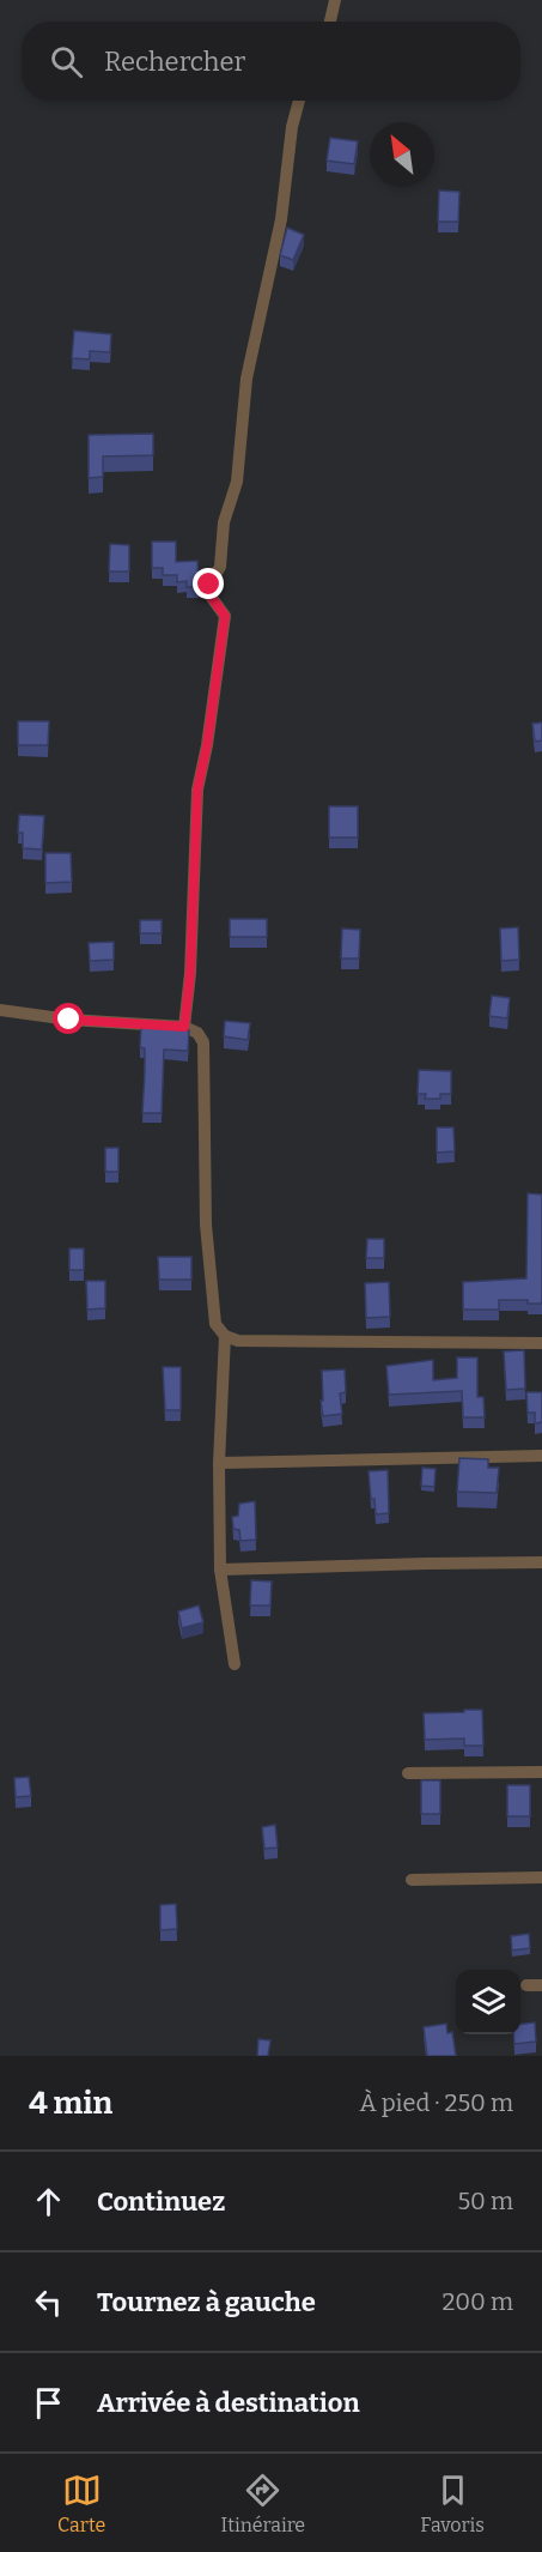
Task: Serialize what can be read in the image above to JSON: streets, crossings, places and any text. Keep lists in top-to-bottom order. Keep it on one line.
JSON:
{"north":"top left","page":{"search":"Rechercher","heading":["4 min","À pied · 250 m"],"list":[["Continuez","50 m"],["Tournez à gauche","200 m"],"Arrivée à destination"],"nav":["Carte","Itinéraire","Favoris"]}}
